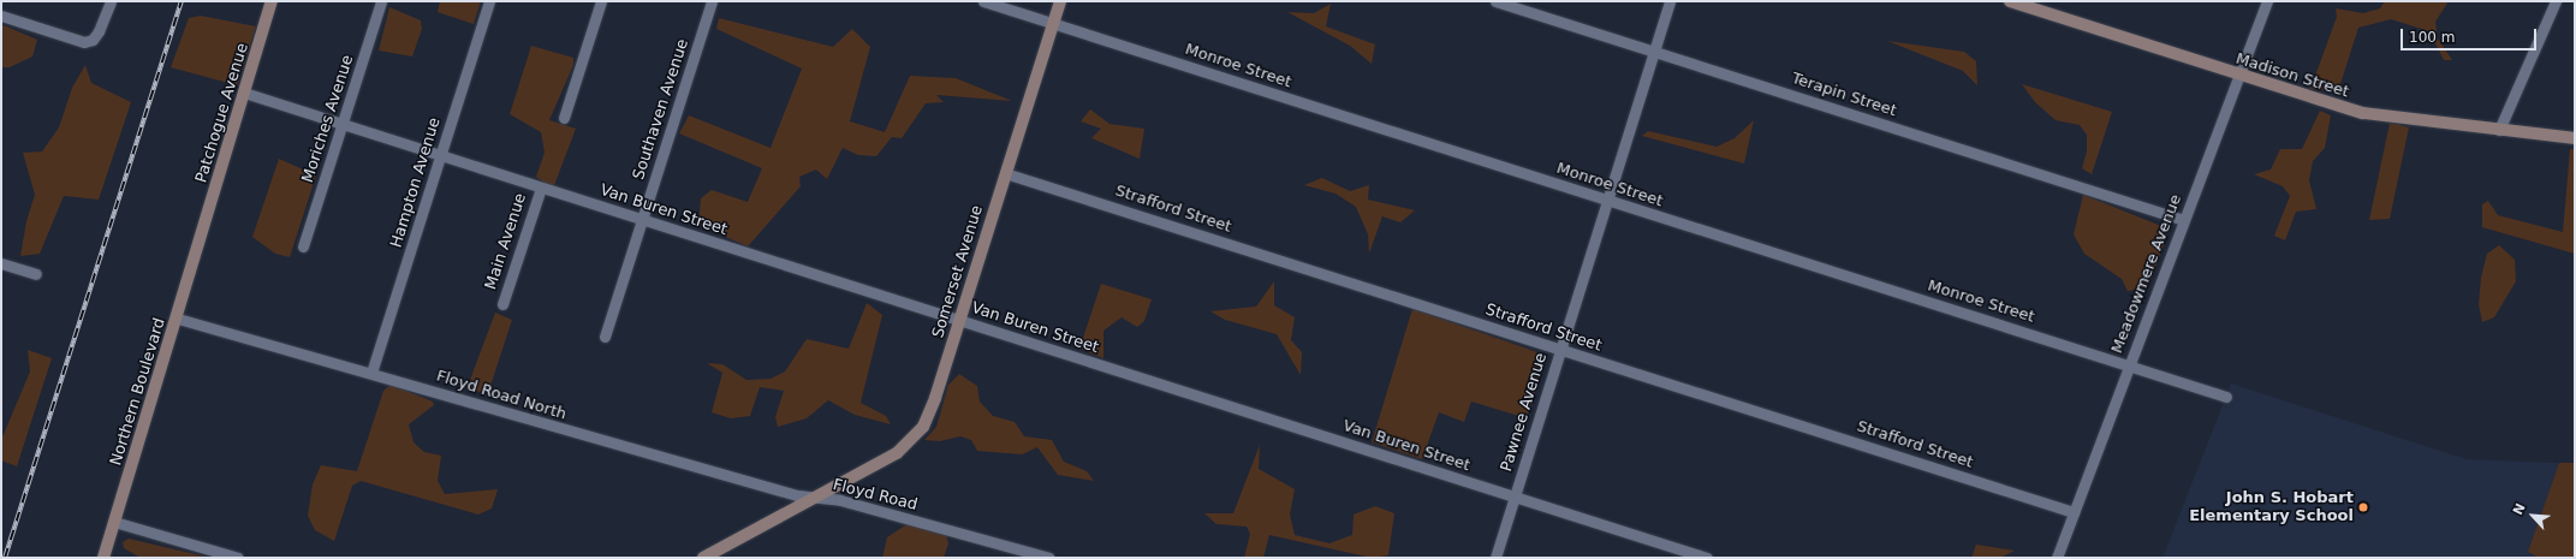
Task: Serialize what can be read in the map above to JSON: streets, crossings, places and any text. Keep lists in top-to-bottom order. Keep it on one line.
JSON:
{"streets":{"street":["Monroe Street","Madison Street","Terapin Street","Southaven Avenue","Patchogue Avenue","Moriches Avenue","Hampton Avenue","Strafford Street","Van Buren Street","Main Avenue","Somerset Avenue","Meadowmere Avenue","Northern Boulevard","Floyd Road North","Pawnee Avenue","Floyd Road"]},"crossings":[["Monroe Street","Somerset Avenue"],["Monroe Street","Meadowmere Avenue"],["Monroe Street","Pawnee Avenue"],["Madison Street","Meadowmere Avenue"],["Terapin Street","Meadowmere Avenue"],["Terapin Street","Pawnee Avenue"],["Southaven Avenue","Van Buren Street"],["Patchogue Avenue","Van Buren Street"],["Patchogue Avenue","Northern Boulevard"],["Moriches Avenue","Van Buren Street"],["Hampton Avenue","Van Buren Street"],["Hampton Avenue","Floyd Road North"],["Strafford Street","Somerset Avenue"],["Strafford Street","Meadowmere Avenue"],["Strafford Street","Pawnee Avenue"],["Van Buren Street","Main Avenue"],["Van Buren Street","Somerset Avenue"],["Van Buren Street","Pawnee Avenue"],["Somerset Avenue","Floyd Road North"],["Somerset Avenue","Floyd Road"],["Northern Boulevard","Floyd Road North"],["Floyd Road North","Floyd Road"]],"places":["John S. Hobart Elementary School"],"scale_bar":"100 m","north":"top left"}
